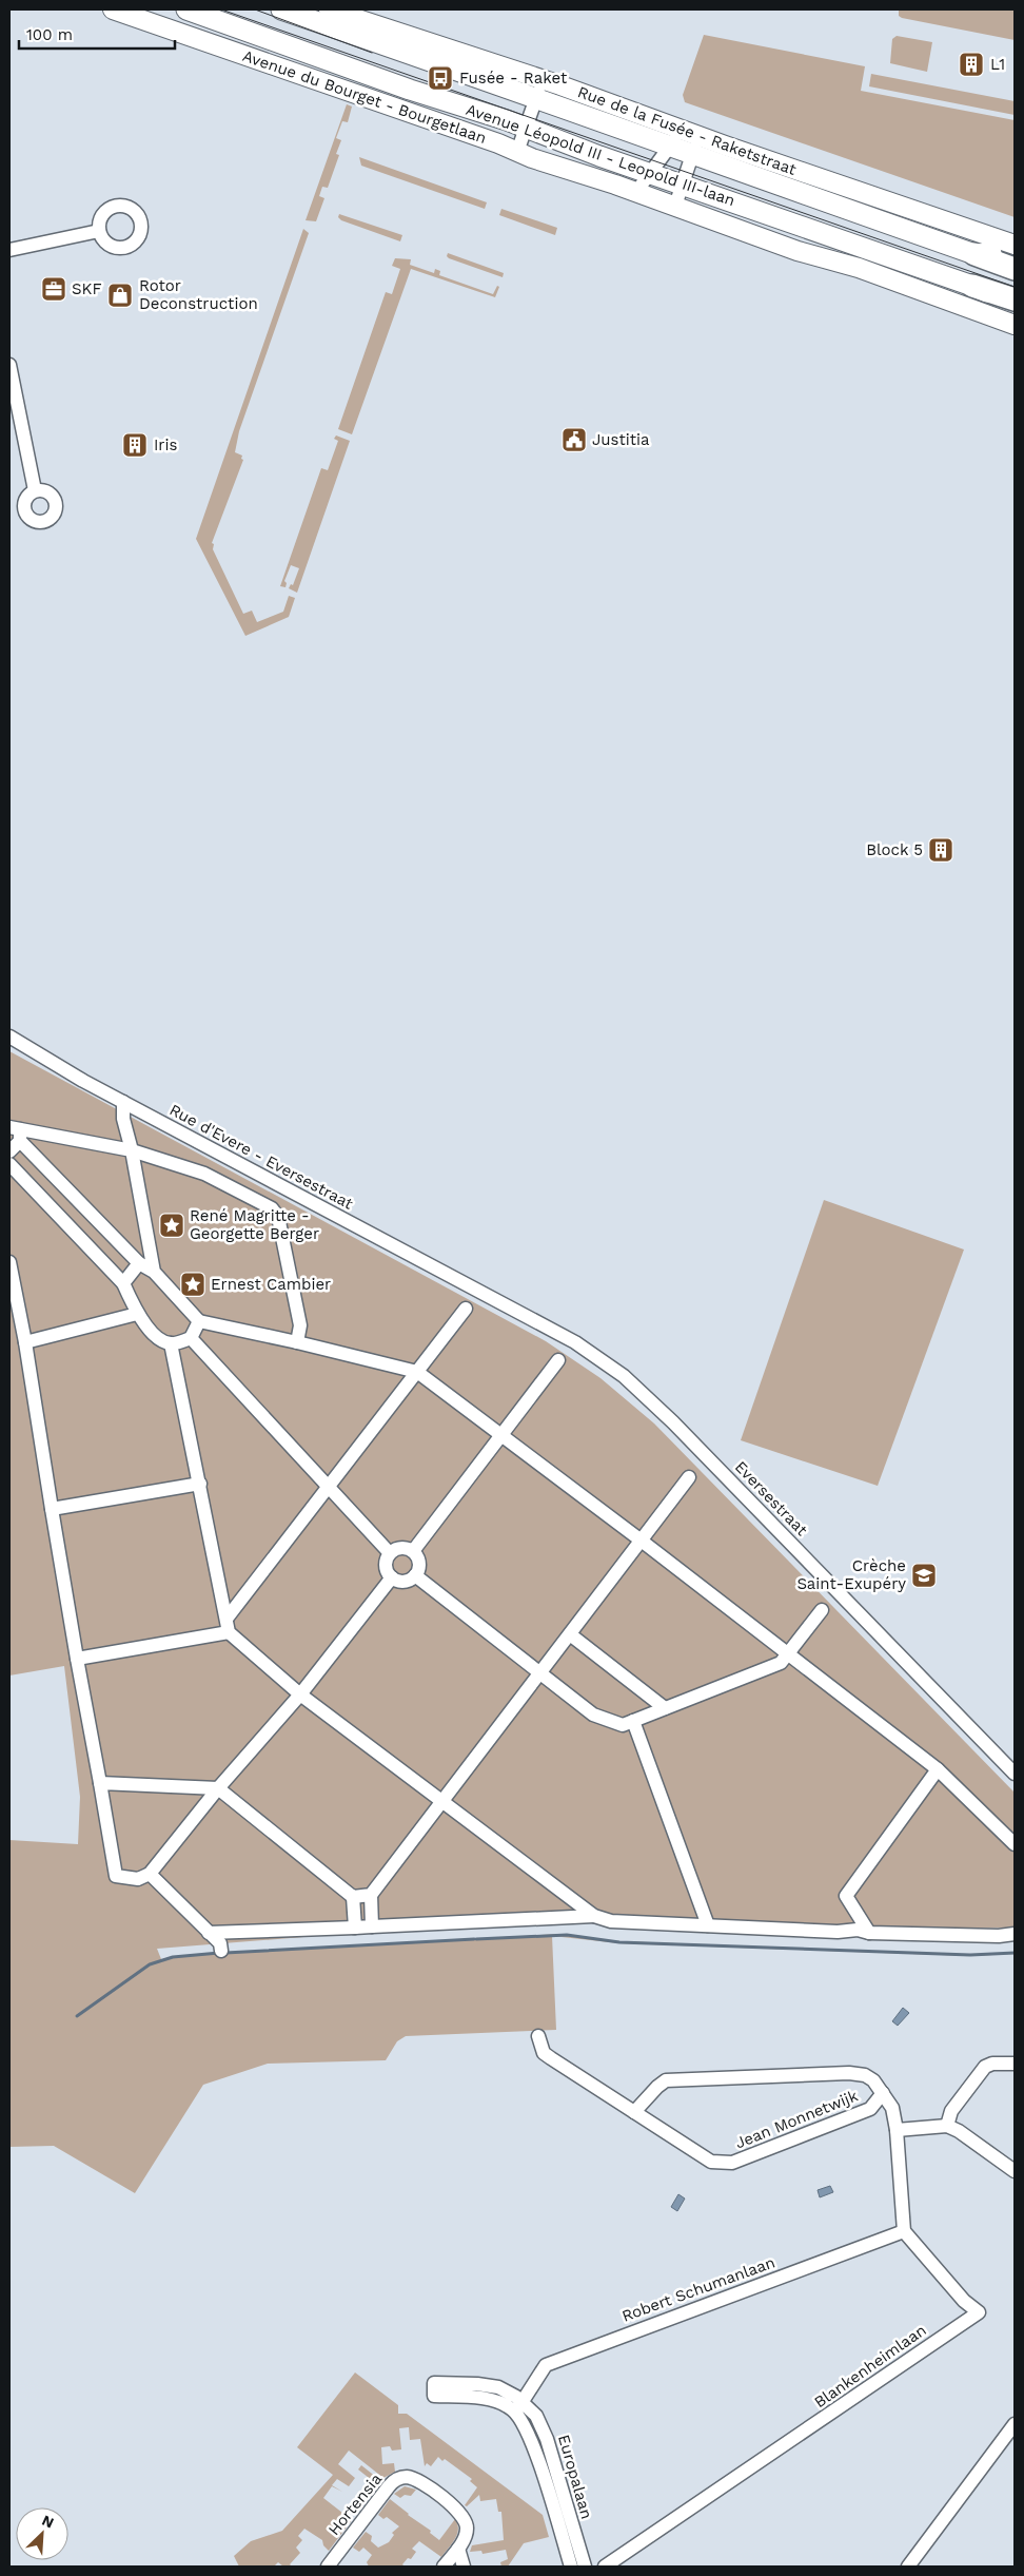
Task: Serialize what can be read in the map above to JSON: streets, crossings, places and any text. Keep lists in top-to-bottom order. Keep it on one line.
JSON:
{"streets":{"highway":["Avenue Léopold III - Leopold III-laan"],"street":["Avenue du Bourget - Bourgetlaan","Rue de la Fusée - Raketstraat","Rue d'Evere - Eversestraat","Eversestraat","Jean Monnetwijk","Robert Schumanlaan","Blankenheimlaan","Europalaan","Hortensia"]},"crossings":[["Rue de la Fusée - Raketstraat","Avenue Léopold III - Leopold III-laan"],["Rue d'Evere - Eversestraat","Eversestraat"],["Robert Schumanlaan","Blankenheimlaan"],["Robert Schumanlaan","Europalaan"]],"places":{"building":["L1","Iris","Block 5"],"bus stop":["Fusée - Raket"],"office":["SKF"],"shop":["Rotor Deconstruction"],"public building":["Justitia"],"place":["René Magritte - Georgette Berger","Ernest Cambier"],"school or university":["Crèche Saint-Exupéry"]},"scale_bar":"100 m","north":"top right"}
